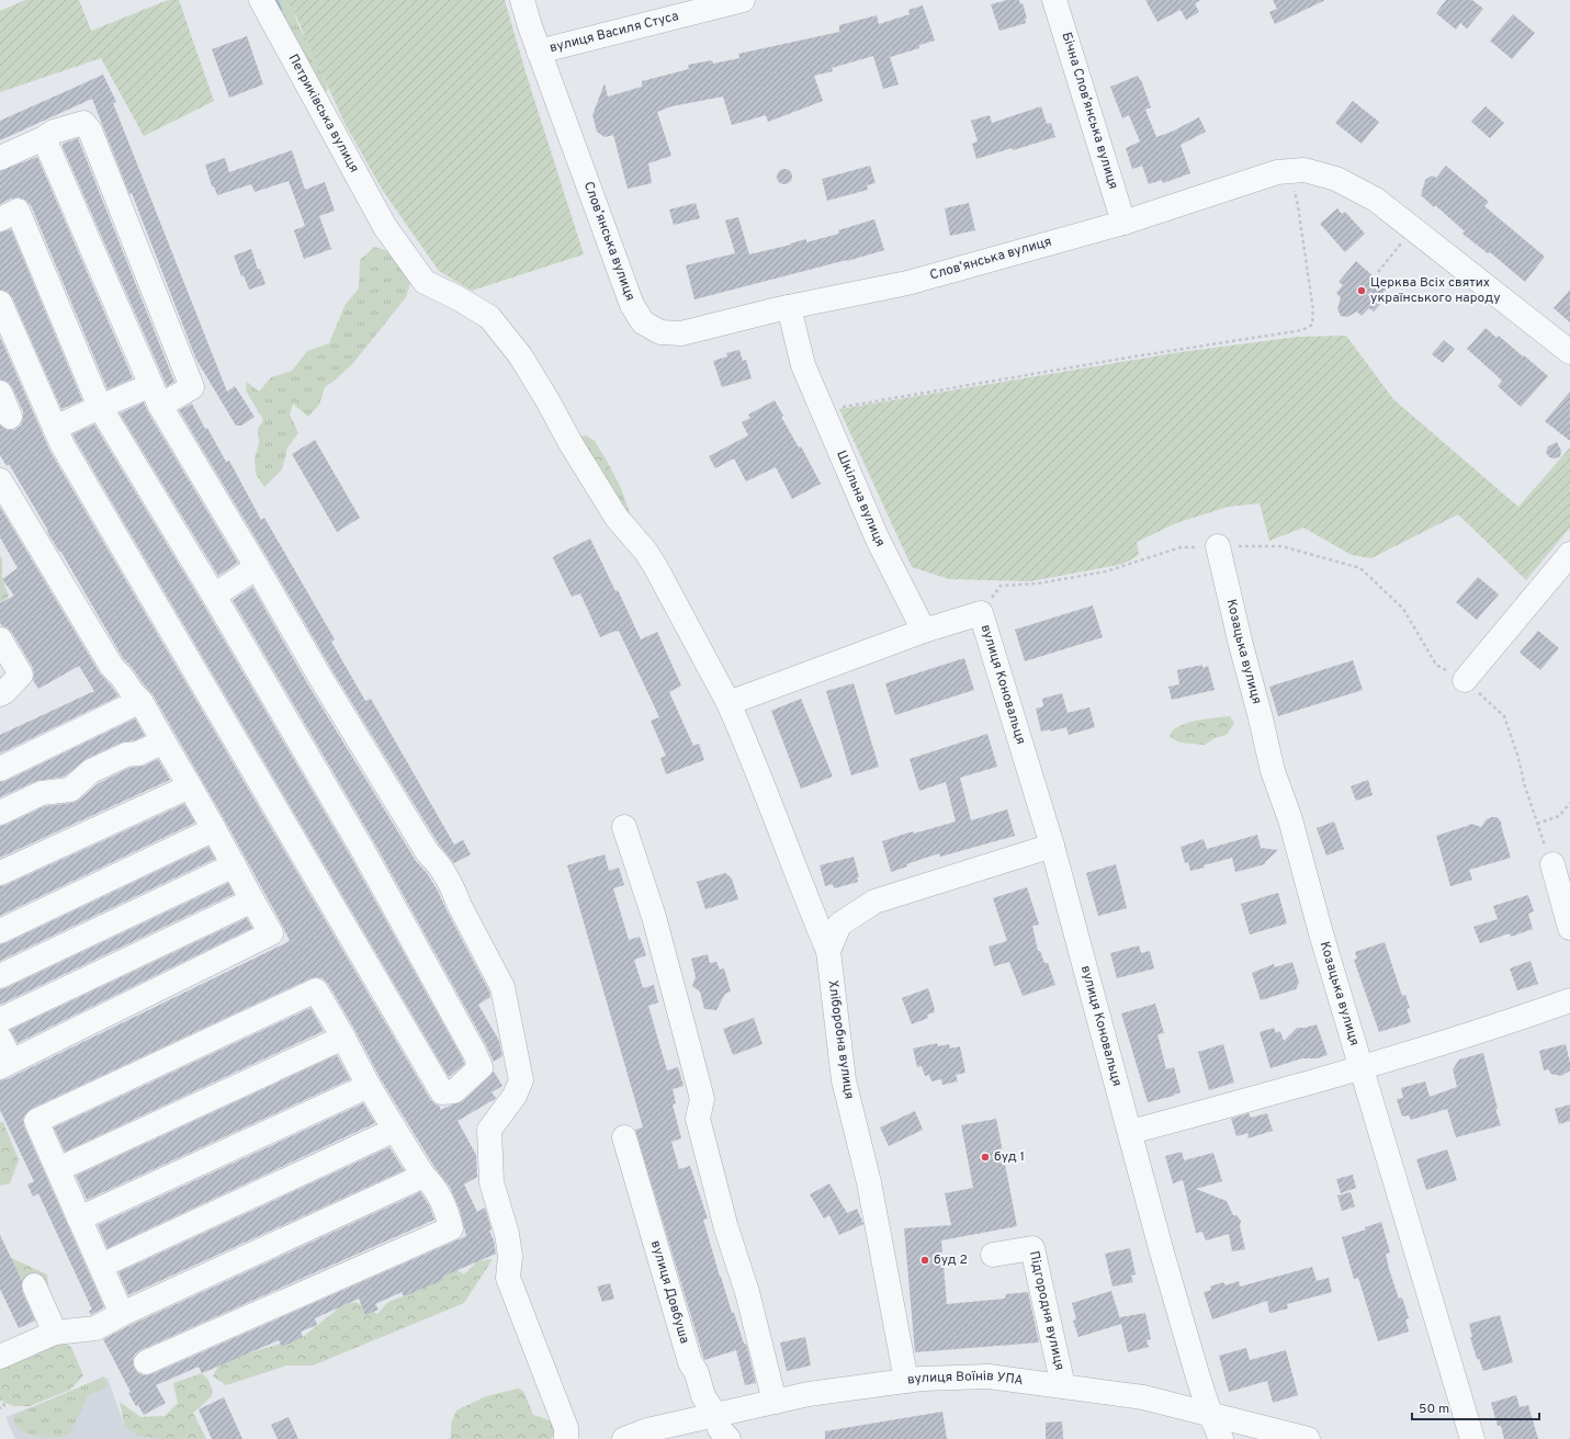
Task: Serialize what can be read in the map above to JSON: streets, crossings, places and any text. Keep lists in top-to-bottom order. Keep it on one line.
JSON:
{"streets":{"street":["вулиця Василя Стуса","Бічна Словʼянська вулиця","Петриківська вулиця","Словʼянська вулиця","Шкільна вулиця","Козацька вулиця","вулиця Коновальця","Хліборобна вулиця","вулиця Довбуша","Підгородня вулиця","вулиця Воїнів УПА"]},"crossings":[["вулиця Василя Стуса","Словʼянська вулиця"],["Бічна Словʼянська вулиця","Словʼянська вулиця"],["Петриківська вулиця","Хліборобна вулиця"],["Словʼянська вулиця","Шкільна вулиця"],["вулиця Коновальця","Хліборобна вулиця"],["вулиця Коновальця","вулиця Воїнів УПА"],["Хліборобна вулиця","вулиця Воїнів УПА"],["вулиця Довбуша","вулиця Воїнів УПА"],["Підгородня вулиця","вулиця Воїнів УПА"]],"places":["Церква Всіх святих українського народу","буд 1","буд 2"],"scale_bar":"50 m"}
